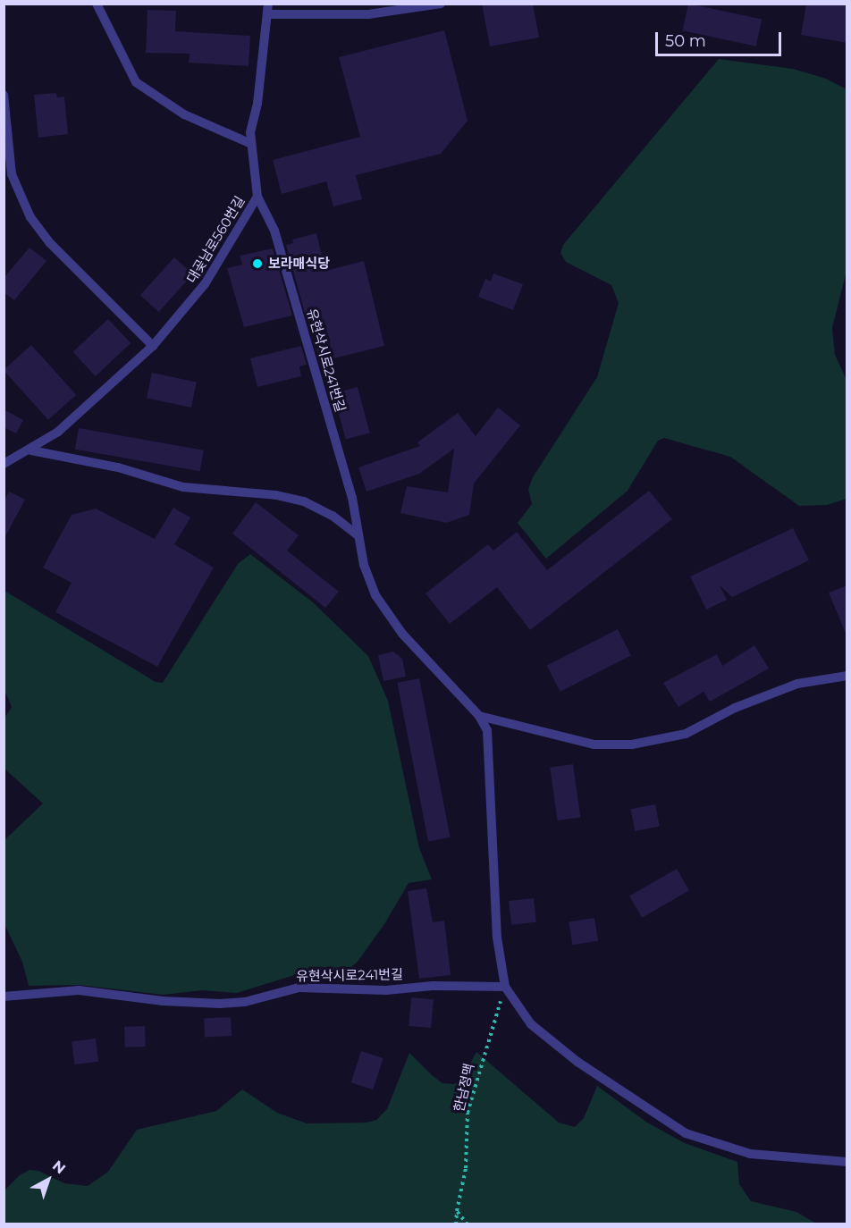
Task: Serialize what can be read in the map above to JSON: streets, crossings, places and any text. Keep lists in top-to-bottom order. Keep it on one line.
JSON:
{"streets":{"lane":["대곶남로560번길","유현삭시로241번길"],"path":["한남정맥"]},"crossings":[["대곶남로560번길","유현삭시로241번길"],["유현삭시로241번길","한남정맥"]],"places":["보라매식당"],"scale_bar":"50 m","north":"top right"}
